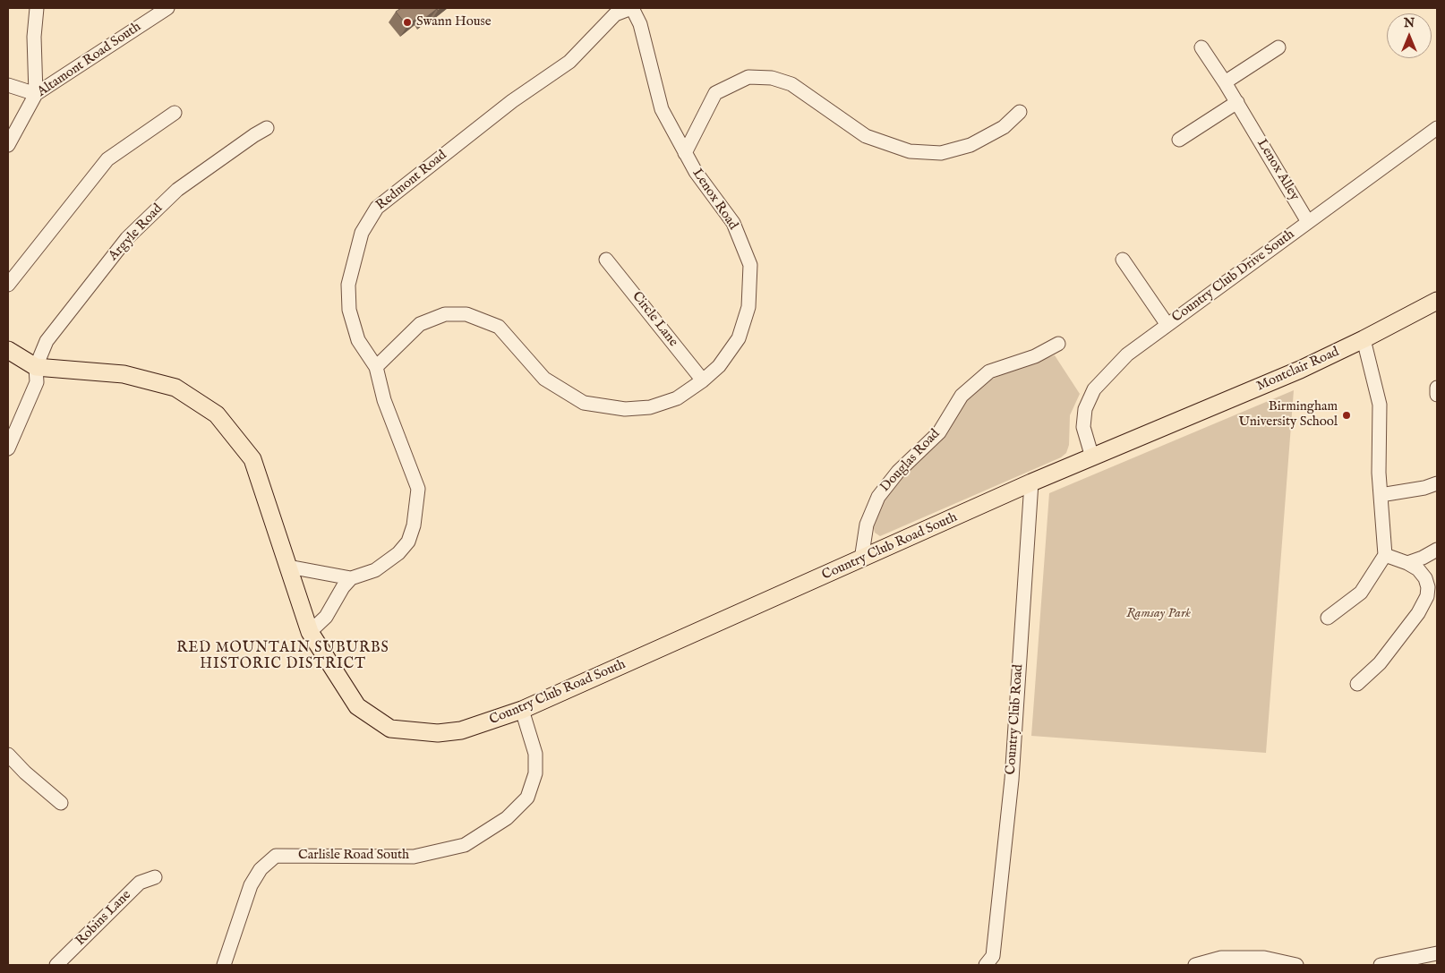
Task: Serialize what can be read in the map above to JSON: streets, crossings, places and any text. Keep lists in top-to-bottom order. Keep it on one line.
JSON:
{"streets":{"main road":["Montclair Road","Country Club Road South"],"street":["Altamont Road South","Lenox Alley","Redmont Road","Lenox Road","Argyle Road","Country Club Drive South","Circle Lane","Douglas Road","Country Club Road","Carlisle Road South","Robins Lane"]},"crossings":[["Lenox Alley","Country Club Drive South"],["Redmont Road","Lenox Road"],["Redmont Road","Country Club Road South"],["Lenox Road","Circle Lane"],["Argyle Road","Country Club Road South"],["Country Club Drive South","Montclair Road"],["Montclair Road","Country Club Road South"],["Montclair Road","Country Club Road"],["Douglas Road","Country Club Road South"],["Country Club Road South","Country Club Road"],["Country Club Road South","Carlisle Road South"]],"districts":["RED MOUNTAIN SUBURBS HISTORIC DISTRICT"],"parks":["Ramsay Park"],"places":["Swann House","Birmingham University School"],"north":"top"}
